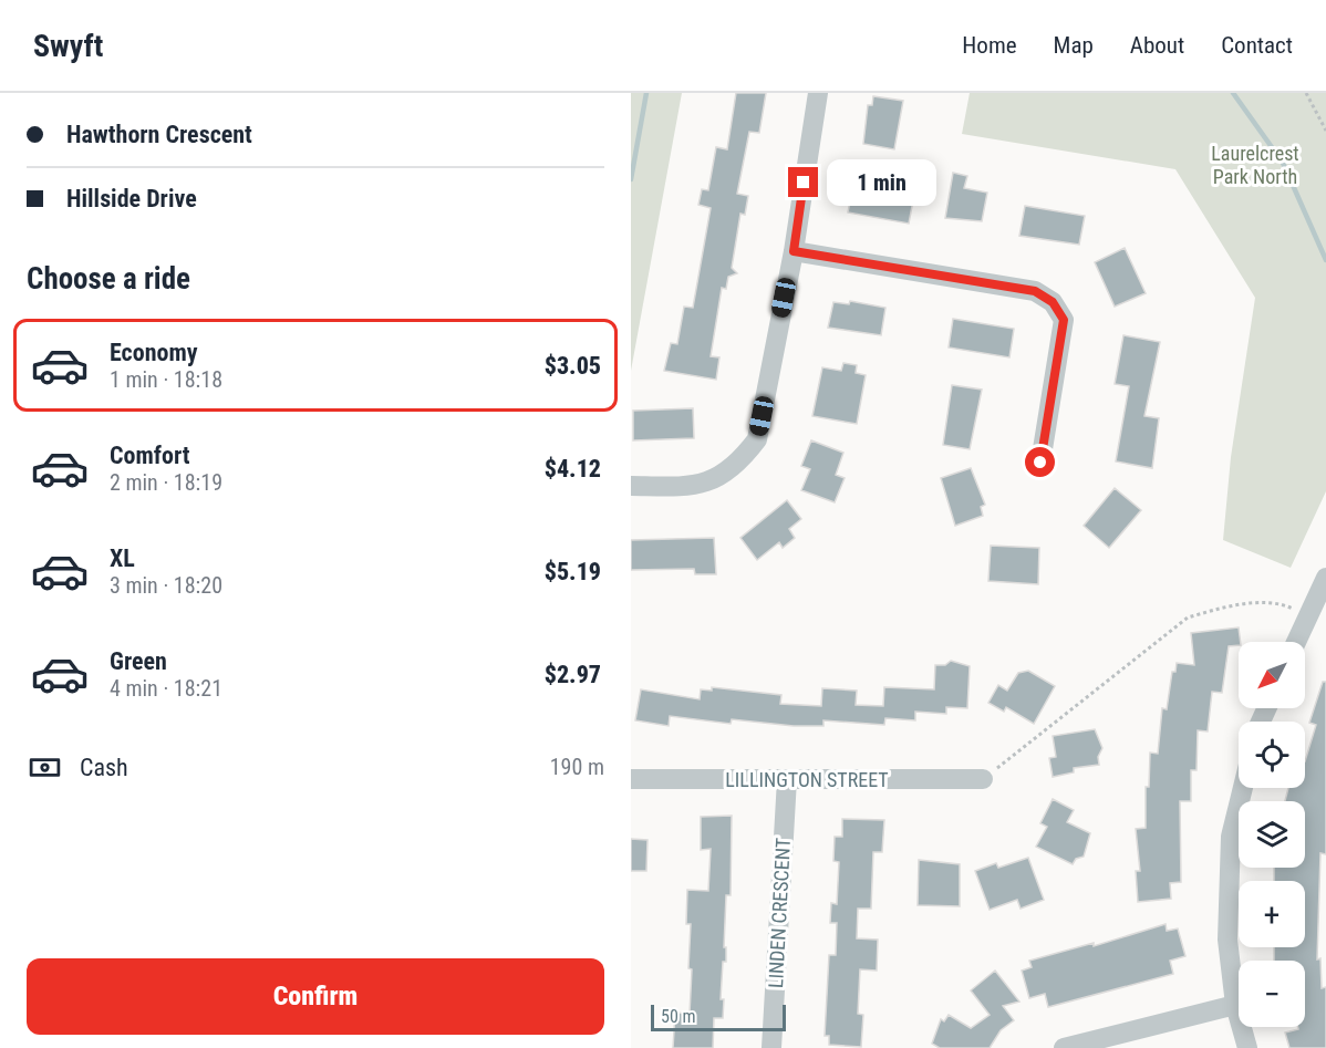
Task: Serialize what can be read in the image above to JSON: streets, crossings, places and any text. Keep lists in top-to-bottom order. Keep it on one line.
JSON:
{"streets":{"street":["LILLINGTON STREET","LINDEN CRESCENT"]},"crossings":[["LILLINGTON STREET","LINDEN CRESCENT"]],"parks":["Laurelcrest Park North"],"scale_bar":"50 m","north":"bottom left","page":{"header":"Swyft","nav":["Home","Map","About","Contact"],"banner":["Hawthorn Crescent","Hillside Drive"],"bubble":"1 min","heading":"Choose a ride","list":[{"name":"Economy","note":"1 min · 18:18","value":"$3.05"},{"name":"Comfort","note":"2 min · 18:19","value":"$4.12"},{"name":"XL","note":"3 min · 18:20","value":"$5.19"},{"name":"Green","note":"4 min · 18:21","value":"$2.97"}],"map_buttons":["+","−"],"pay":["Cash","190 m"],"buttons":"Confirm","scale":"50 m"}}
